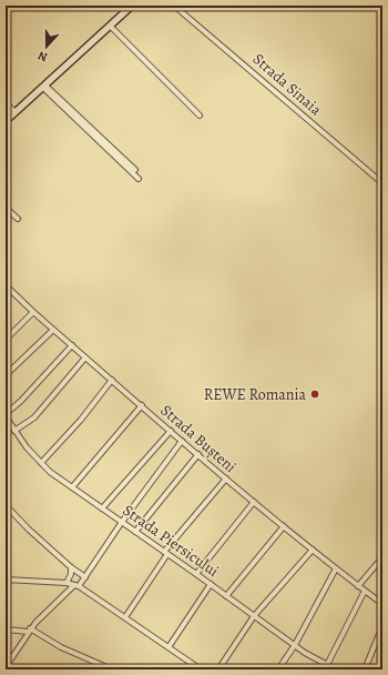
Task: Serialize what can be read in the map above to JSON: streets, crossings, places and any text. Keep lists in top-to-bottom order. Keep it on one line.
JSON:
{"streets":{"street":["Strada Sinaia","Strada Bușteni","Strada Piersicului"]},"places":["REWE Romania"],"north":"bottom"}
